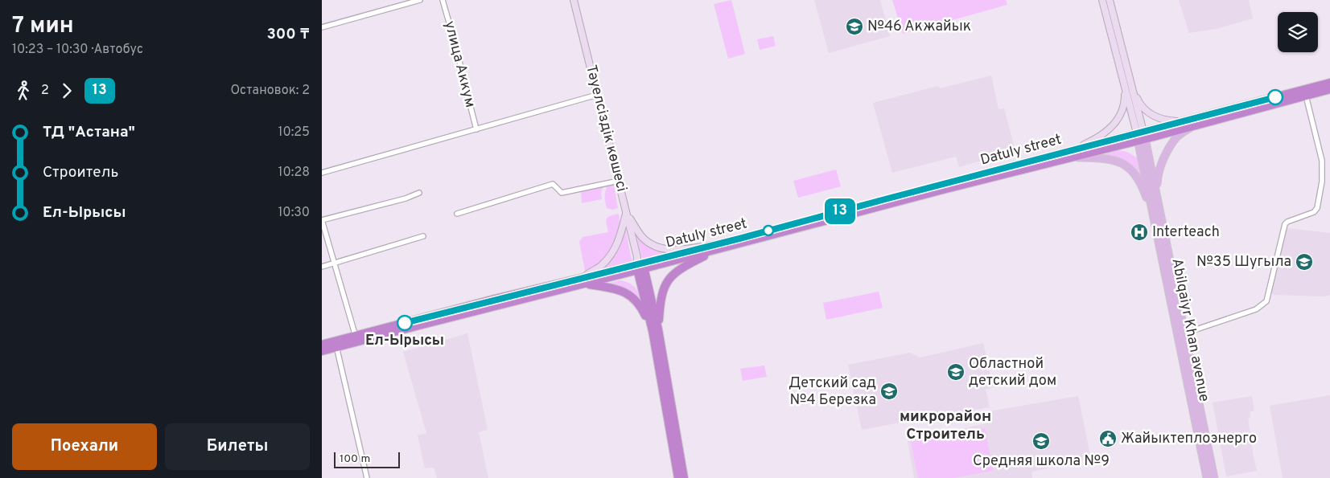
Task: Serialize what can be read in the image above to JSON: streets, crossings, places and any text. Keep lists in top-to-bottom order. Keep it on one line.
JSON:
{"streets":{"highway":["Datuly street"],"main road":["Тәуелсіздік көшесі","Abilqaiyr Khan avenue"],"street":["улица Аккум"]},"crossings":[["Тәуелсіздік көшесі","Datuly street"],["Datuly street","Abilqaiyr Khan avenue"]],"districts":["микрорайон Строитель"],"places":{"school or university":["№46 Акжайык","№35 Шугыла","Областной детский дом","Детский сад №4 Березка","Средняя школа №9"],"hospital":["Interteach"],"other":["Ел-Ырысы"],"public building":["Жайыктеплоэнерго"]},"lines":["bus line 13"],"scale_bar":"100 m","page":{"heading":["7 мин","10:23 – 10:30 · Автобус","300 ₸"],"on_map":"13","legs":["2","13","Остановок: 2"],"list":[{"name":"ТД \"Астана\"","value":"10:25"},{"name":"Строитель","value":"10:28"},{"name":"Ел-Ырысы","value":"10:30"}],"buttons":["Поехали","Билеты"],"scale":"100 m"}}
